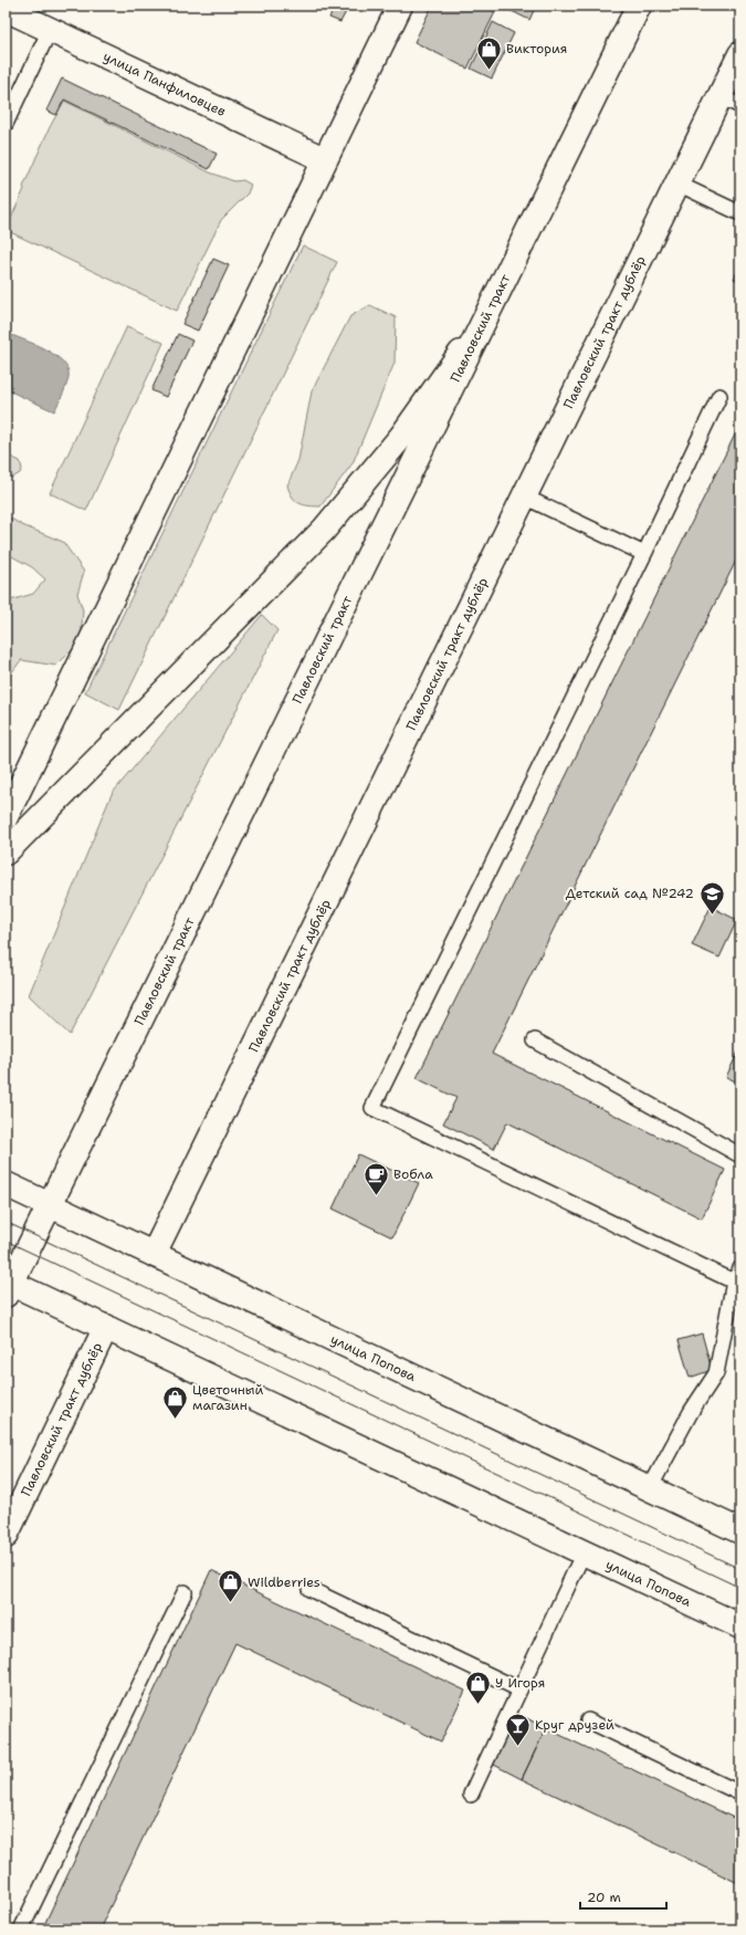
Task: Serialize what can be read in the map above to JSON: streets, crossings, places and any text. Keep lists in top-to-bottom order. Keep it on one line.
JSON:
{"streets":{"main road":["улица Панфиловцев","Павловский тракт","Павловский тракт дублёр","улица Попова"]},"crossings":[["Павловский тракт","улица Попова"],["Павловский тракт дублёр","улица Попова"]],"places":{"shop":["Виктория","Цветочный магазин","Wildberries","У Игоря"],"school or university":["Детский сад №242"],"cafe":["Вобла"],"bar":["Круг друзей"]},"scale_bar":"20 m"}
